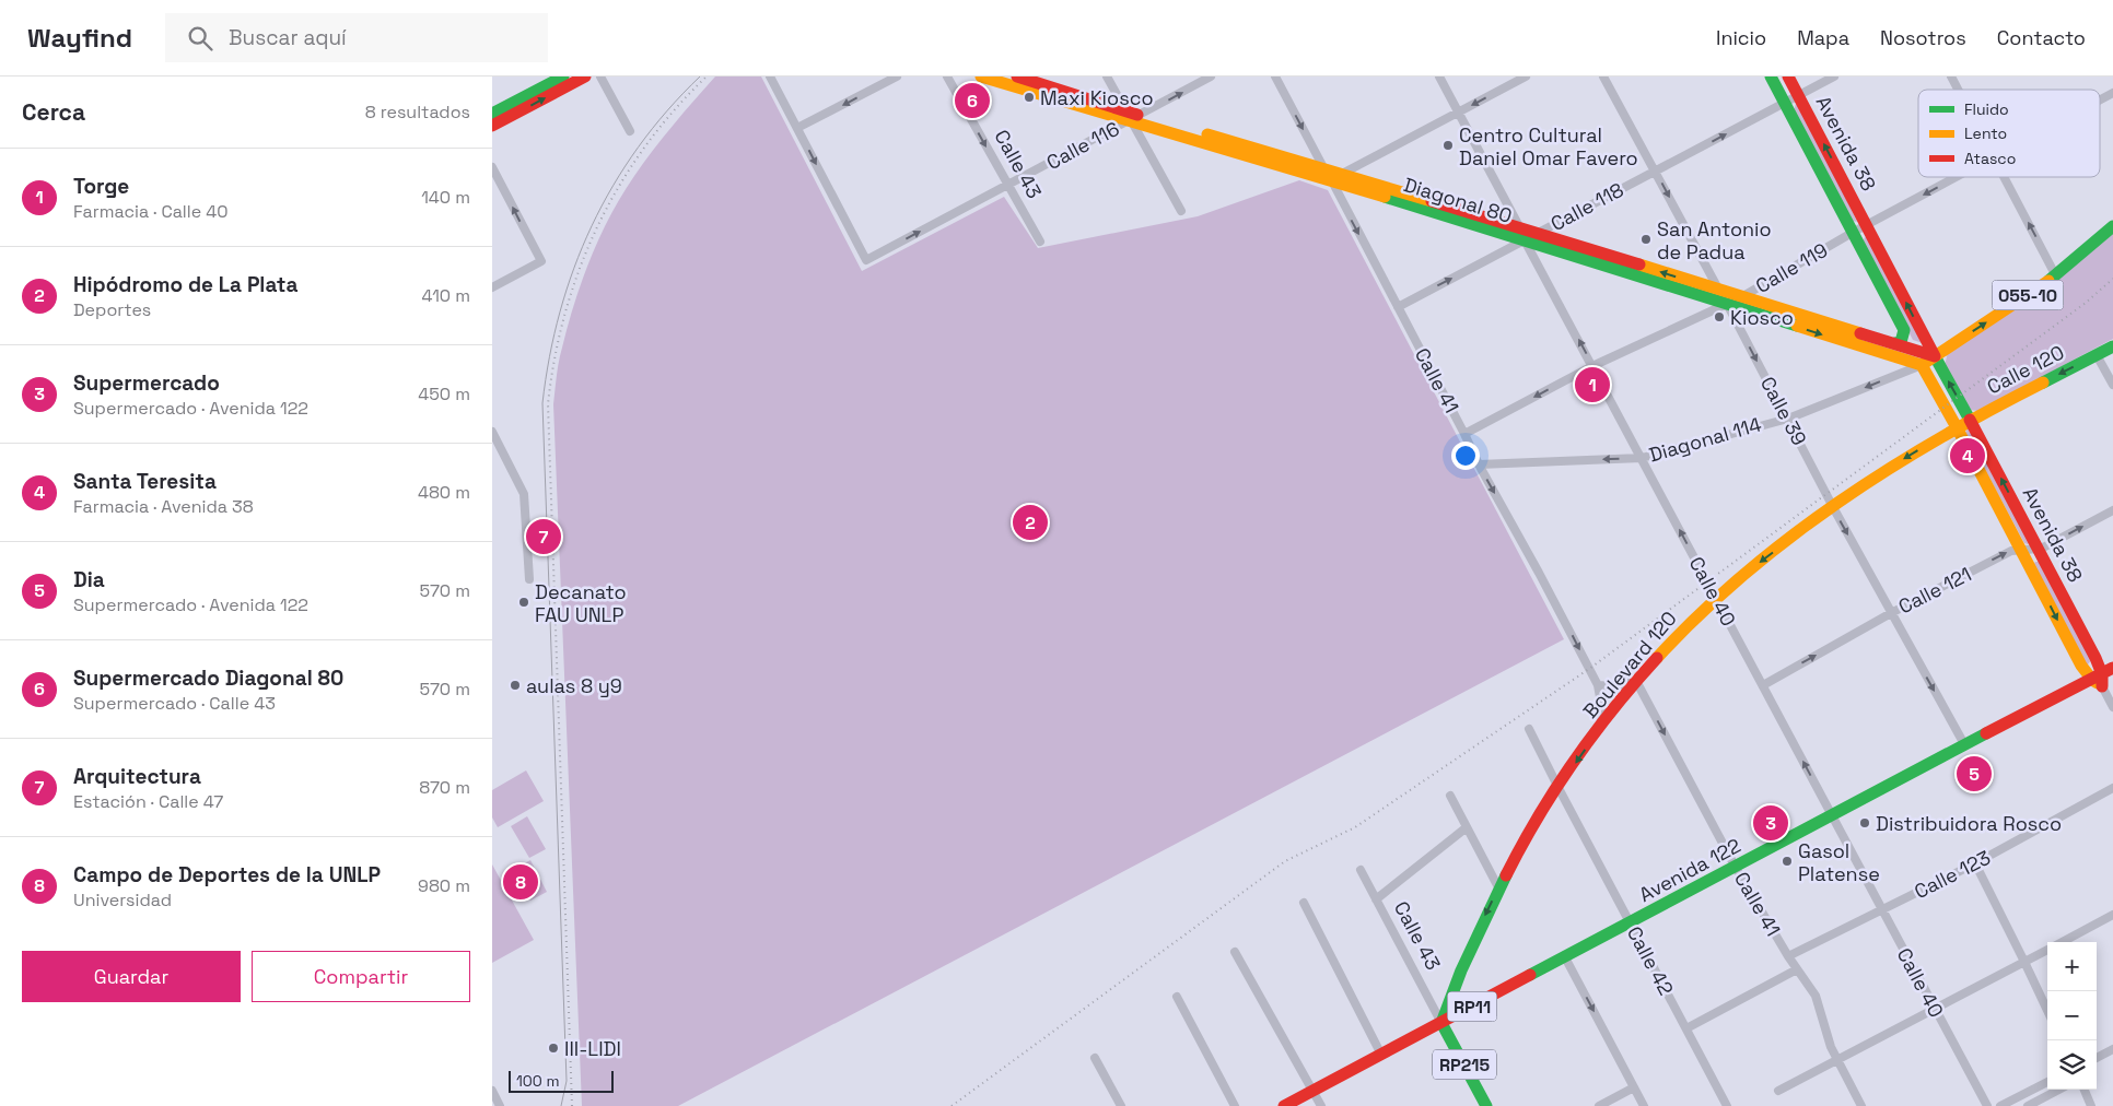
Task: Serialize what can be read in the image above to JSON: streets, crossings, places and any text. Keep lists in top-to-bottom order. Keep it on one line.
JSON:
{"streets":{"main road":["Avenida 38","Calle 43","Diagonal 80","055-10","Calle 120","Boulevard 120","Avenida 122","RP11","RP215"],"street":["Calle 116","Calle 118","Calle 119","Calle 41","Calle 39","Diagonal 114","Calle 121","Calle 40","Calle 123","Calle 42"]},"crossings":[["Avenida 38","Diagonal 80"],["Avenida 38","Calle 118"],["Avenida 38","Calle 119"],["Avenida 38","055-10"],["Avenida 38","Calle 120"],["Avenida 38","Diagonal 114"],["Avenida 38","Calle 121"],["Avenida 38","Boulevard 120"],["Avenida 38","Avenida 122"],["Calle 116","Calle 43"],["Calle 116","Diagonal 80"],["Calle 43","Boulevard 120"],["Calle 43","Avenida 122"],["Diagonal 80","Calle 118"],["Diagonal 80","Calle 119"],["Diagonal 80","055-10"],["Diagonal 80","Calle 41"],["Diagonal 80","Calle 39"],["Diagonal 80","Diagonal 114"],["Diagonal 80","Calle 40"],["Calle 118","Calle 41"],["Calle 118","Calle 39"],["Calle 118","Calle 40"],["Calle 119","Calle 41"],["Calle 119","Calle 39"],["Calle 119","Calle 40"],["Calle 120","Boulevard 120"],["Calle 41","Diagonal 114"],["Calle 41","Boulevard 120"],["Calle 41","Avenida 122"],["Calle 41","Calle 123"],["Calle 39","Diagonal 114"],["Calle 39","Calle 121"],["Calle 39","Boulevard 120"],["Calle 39","Avenida 122"],["Diagonal 114","Calle 40"],["Calle 121","Calle 40"],["Calle 40","Boulevard 120"],["Calle 40","Avenida 122"],["Calle 40","Calle 123"],["Boulevard 120","Avenida 122"],["Boulevard 120","Calle 42"],["Avenida 122","Calle 42"]],"one_way":["Calle 118","Calle 119","Calle 41","Calle 39","Diagonal 114","Calle 121","Calle 40","Boulevard 120"],"places":["Maxi Kiosco","Centro Cultural Daniel Omar Favero","San Antonio de Padua","Kiosco","Decanato FAU UNLP","aulas 8 y9","Distribuidora Rosco","Gasol Platense","III-LIDI"],"legend":["Fluido","Lento","Atasco"],"scale_bar":"100 m","page":{"header":"Wayfind","search":"Buscar aquí","nav":["Inicio","Mapa","Nosotros","Contacto"],"heading":["Cerca","8 resultados"],"pins":["6","1","4","2","7","5","3","8"],"list":[{"mark":"1","name":"Torge","note":"Farmacia · Calle 40","value":"140 m"},{"mark":"2","name":"Hipódromo de La Plata","note":"Deportes","value":"410 m"},{"mark":"3","name":"Supermercado","note":"Supermercado · Avenida 122","value":"450 m"},{"mark":"4","name":"Santa Teresita","note":"Farmacia · Avenida 38","value":"480 m"},{"mark":"5","name":"Dia","note":"Supermercado · Avenida 122","value":"570 m"},{"mark":"6","name":"Supermercado Diagonal 80","note":"Supermercado · Calle 43","value":"570 m"},{"mark":"7","name":"Arquitectura","note":"Estación · Calle 47","value":"870 m"},{"mark":"8","name":"Campo de Deportes de la UNLP","note":"Universidad","value":"980 m"}],"buttons":["Guardar","Compartir"],"map_buttons":["+","−"],"scale":"100 m"}}
